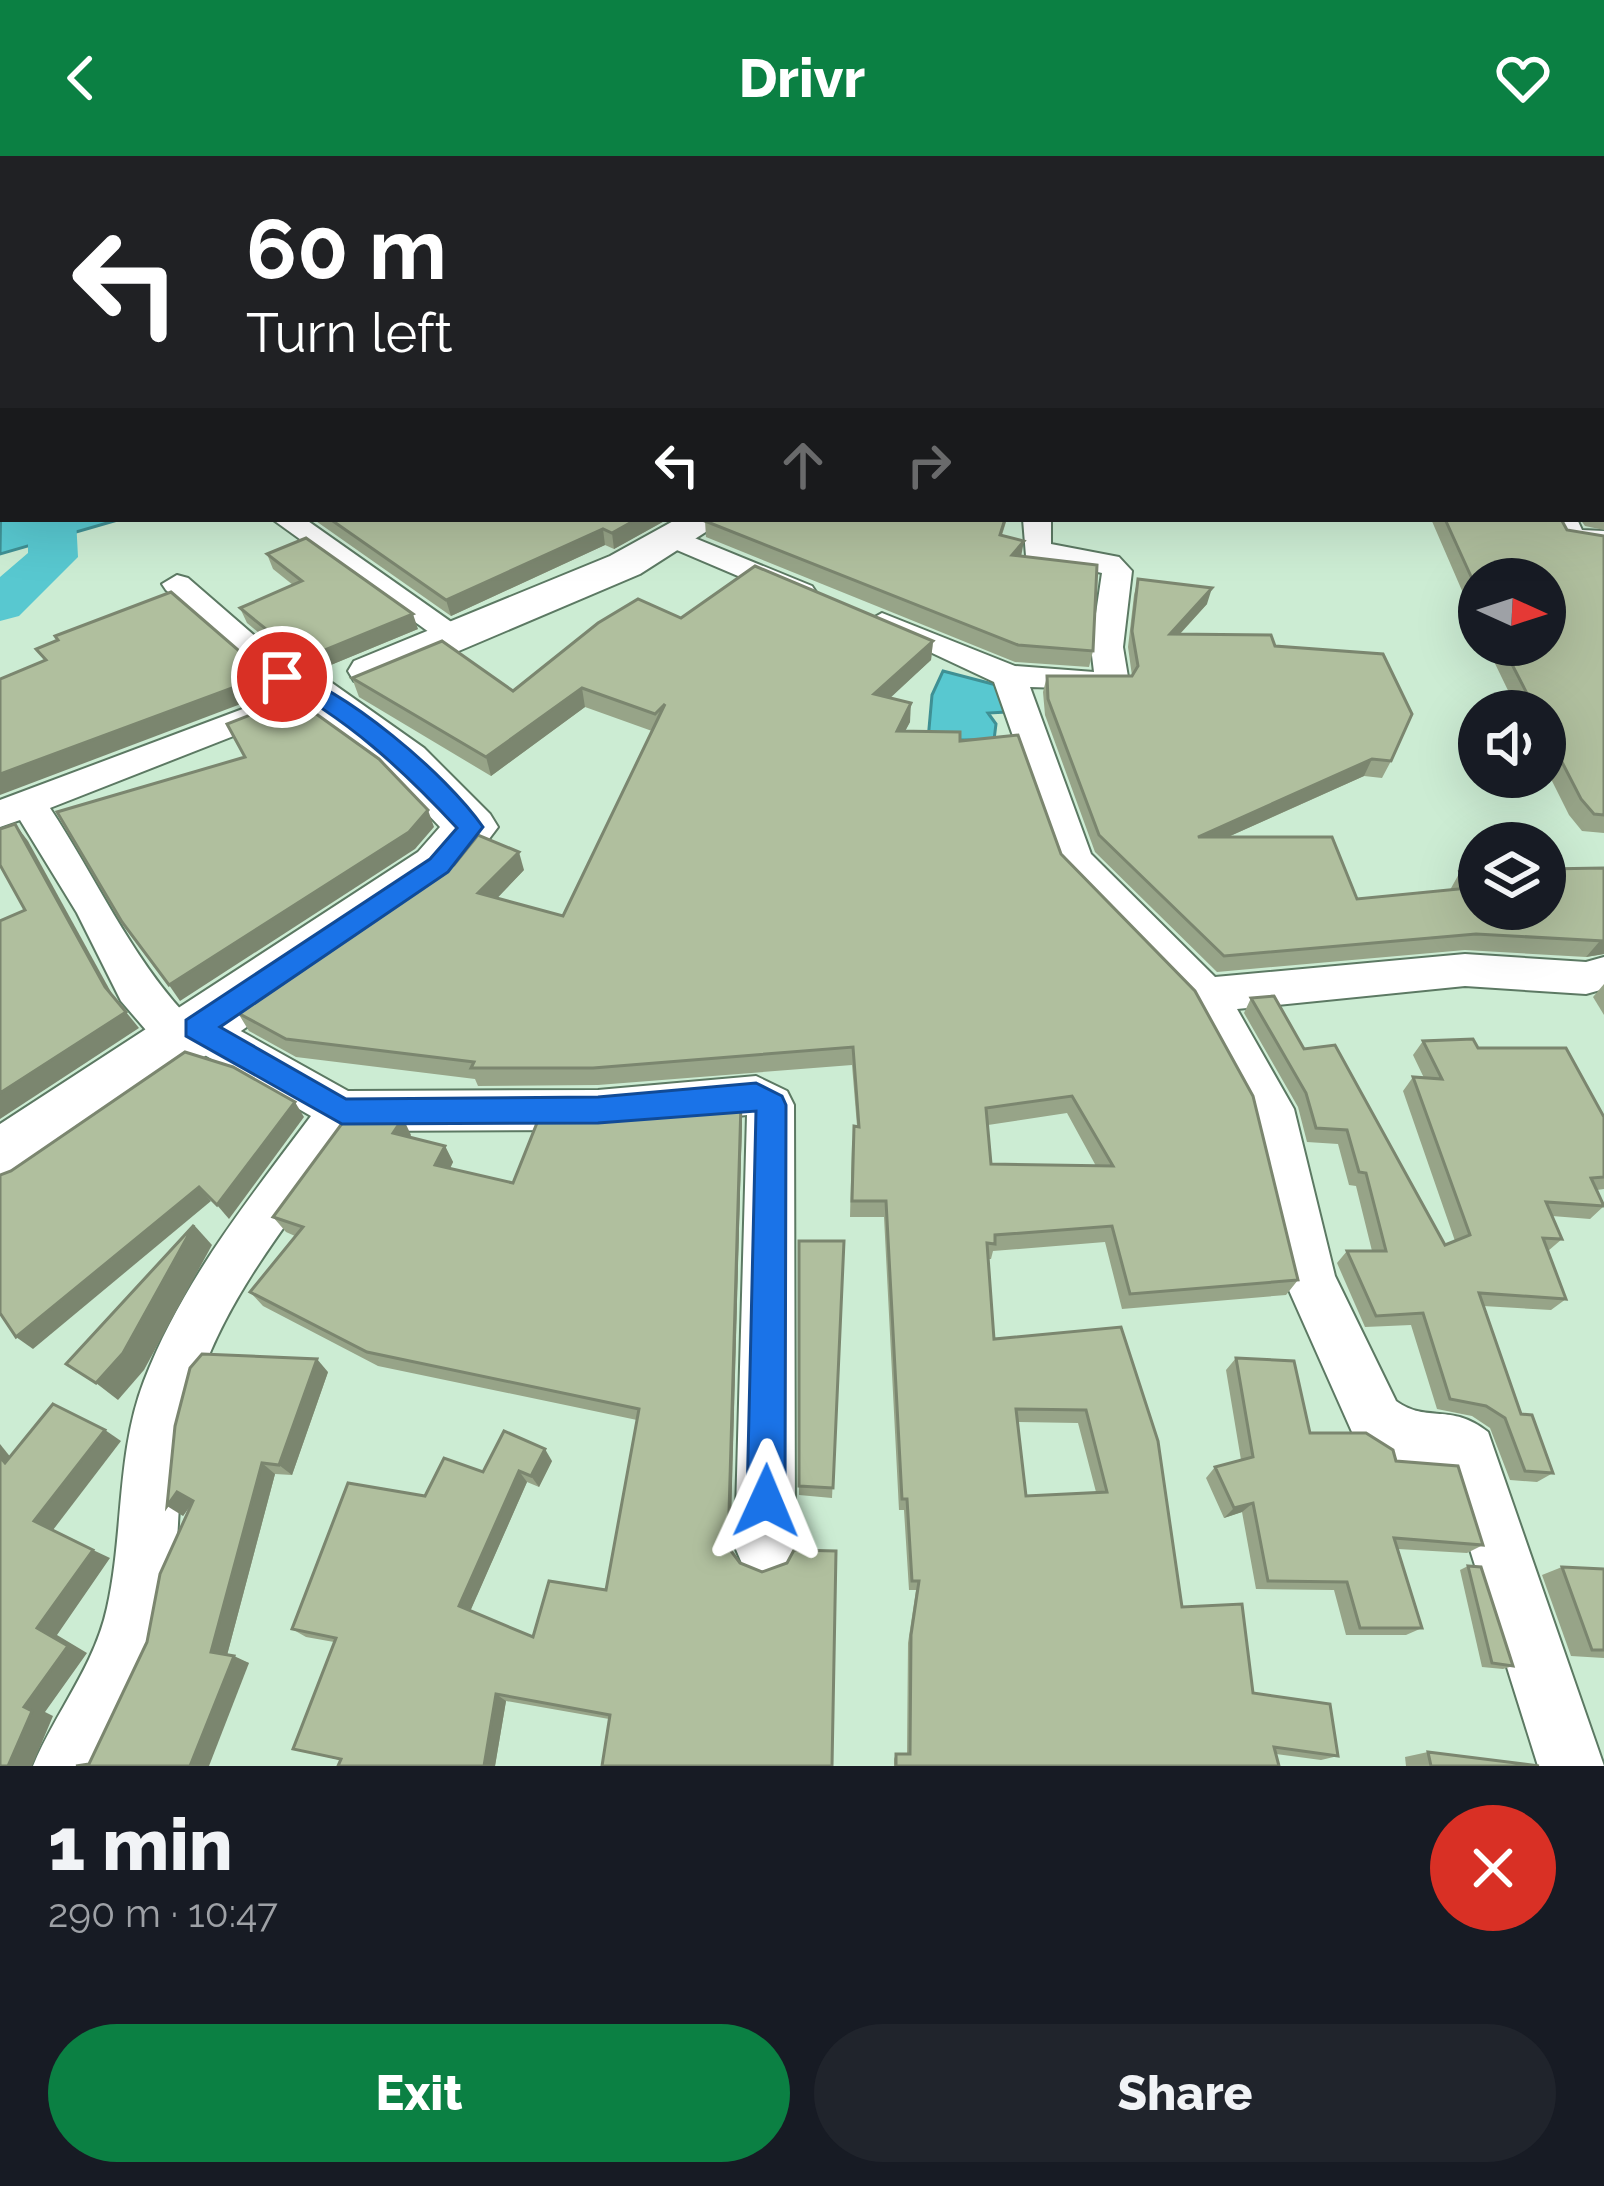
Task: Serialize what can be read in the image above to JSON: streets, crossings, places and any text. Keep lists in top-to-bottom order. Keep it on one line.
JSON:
{"north":"right","page":{"header":"Drivr","turn":["60 m","Turn left"],"heading":["1 min","290 m · 10:47"],"buttons":["Exit","Share"]}}
